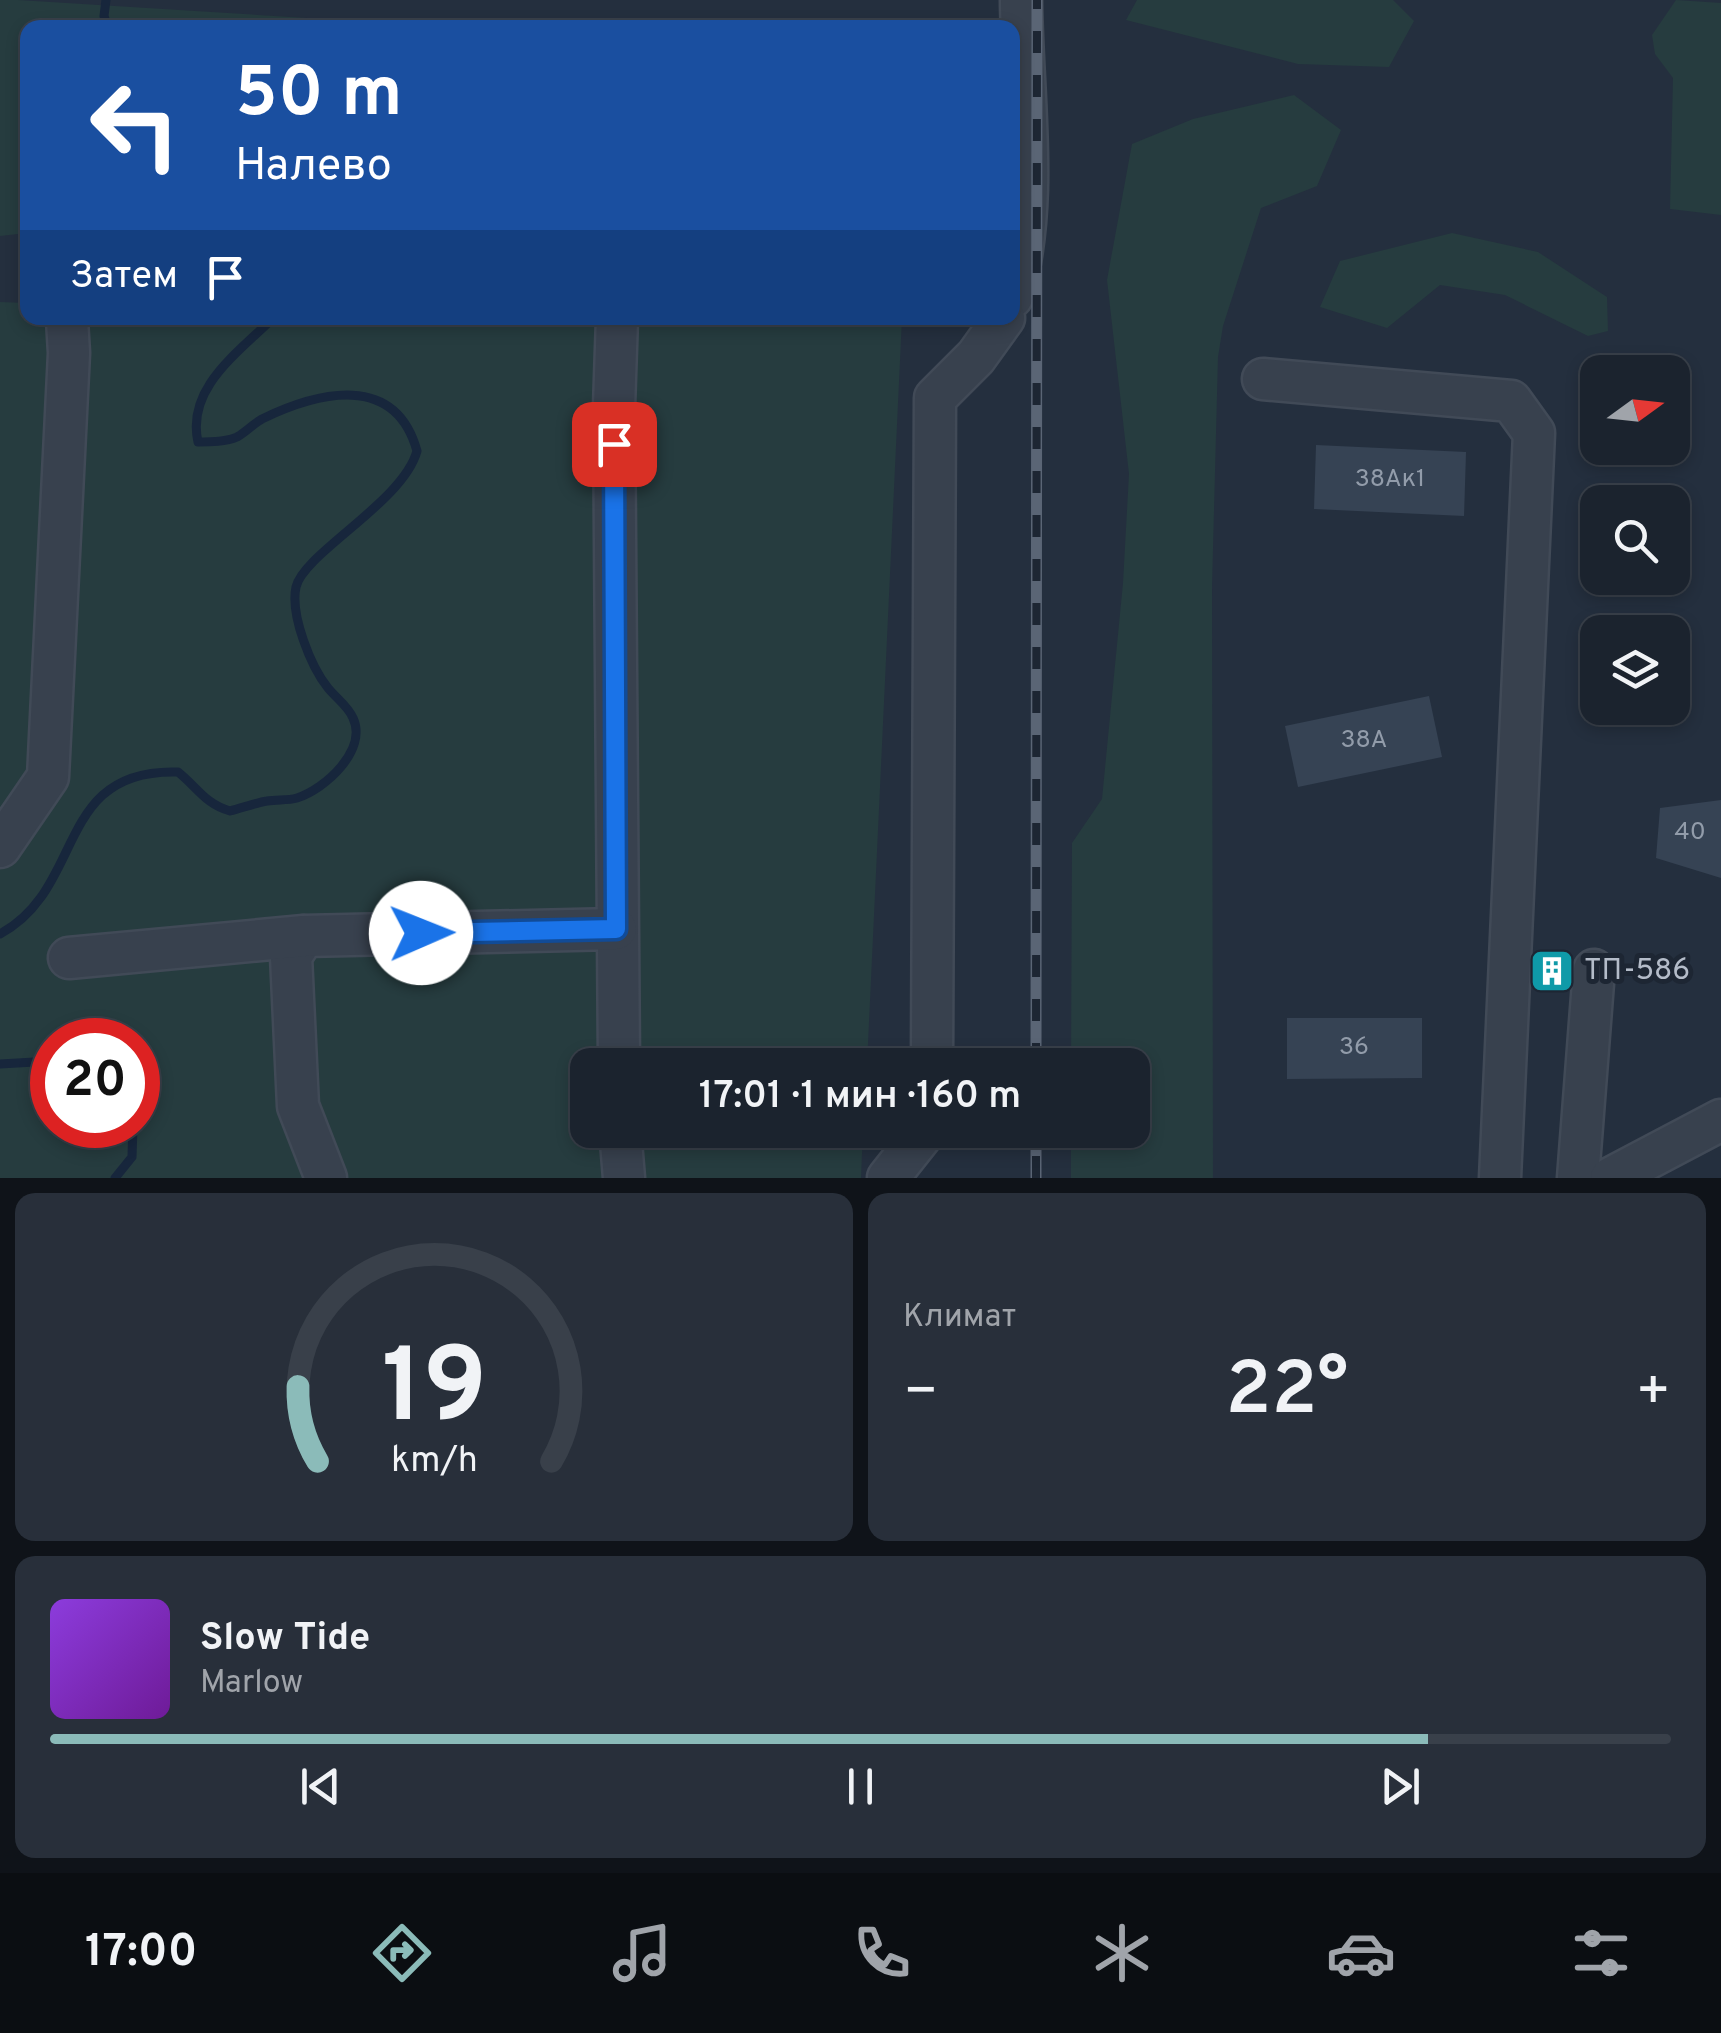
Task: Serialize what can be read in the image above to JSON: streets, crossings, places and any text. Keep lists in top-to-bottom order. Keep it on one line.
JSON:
{"places":{"building":["ТП-586"]},"house_numbers":["38Ак1","38А","40","36"],"north":"right","page":{"turn":["50 m","Налево"],"then":"Затем","limit":"20","trip":"17:01 · 1 мин · 160 m","tile":"Климат","heat":["−","22°","+"],"song":["Slow Tide","Marlow"],"tabs":"17:00","gauge":["19","km/h"]}}
